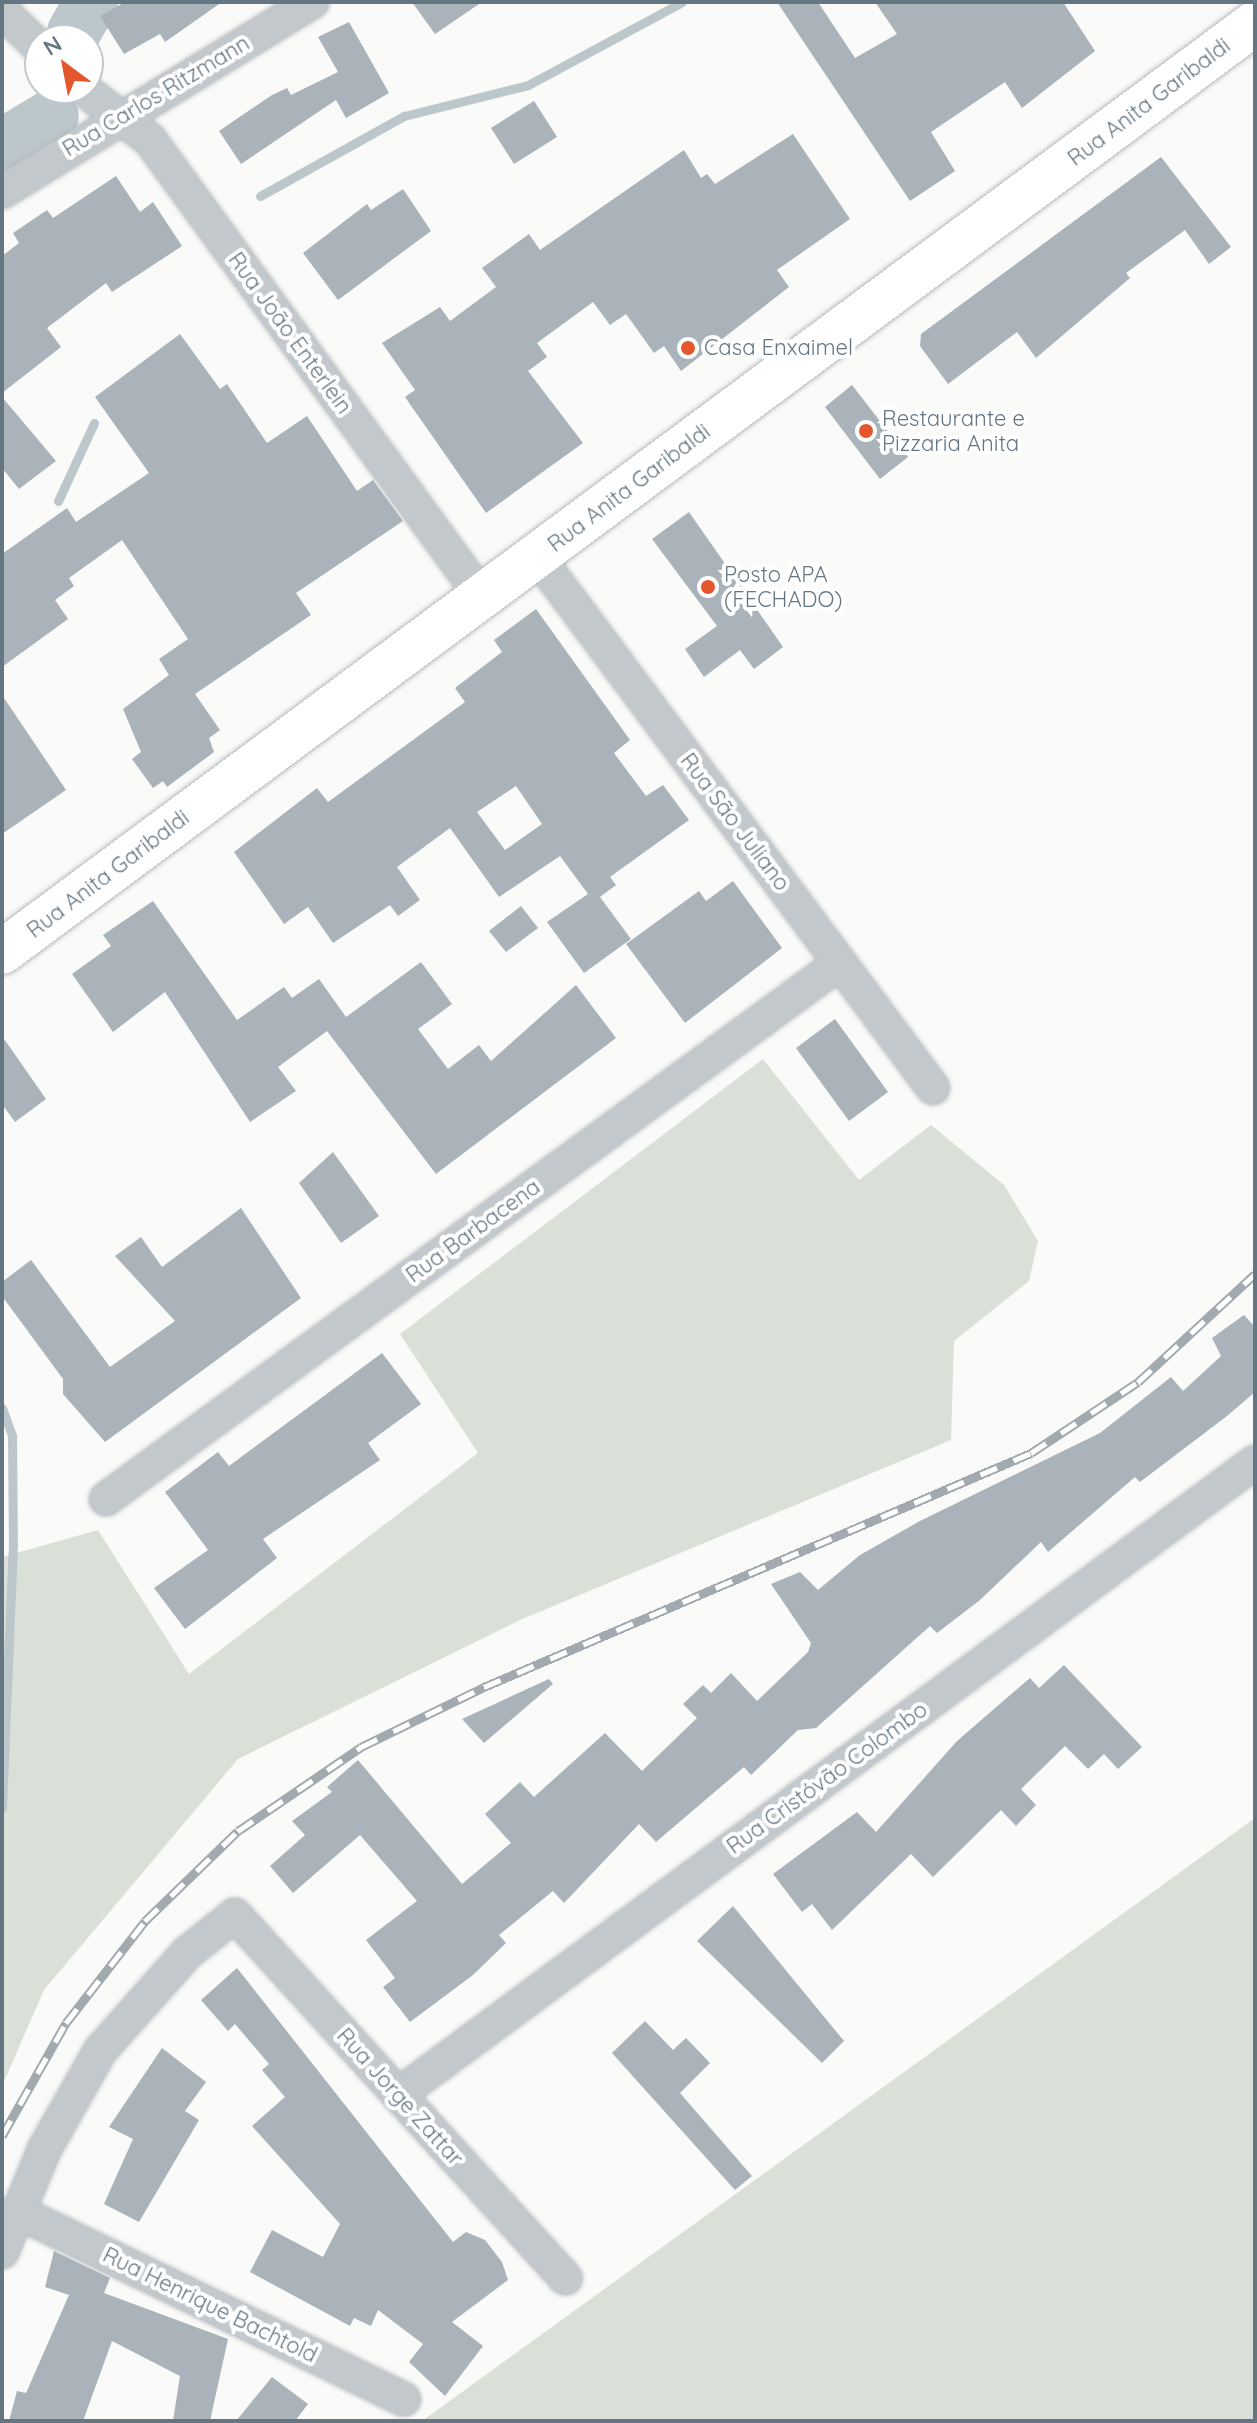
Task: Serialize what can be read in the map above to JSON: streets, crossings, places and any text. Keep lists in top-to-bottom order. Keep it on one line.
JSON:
{"streets":{"main road":["Rua Anita Garibaldi"],"street":["Rua Carlos Ritzmann","Rua João Enterlein","Rua São Juliano","Rua Barbacena","Rua Cristóvão Colombo","Rua Jorge Zattar","Rua Henrique Bachtold"]},"crossings":[["Rua Carlos Ritzmann","Rua João Enterlein"],["Rua Anita Garibaldi","Rua João Enterlein"],["Rua Anita Garibaldi","Rua São Juliano"],["Rua São Juliano","Rua Barbacena"],["Rua Cristóvão Colombo","Rua Jorge Zattar"],["Rua Jorge Zattar","Rua Henrique Bachtold"]],"places":["Casa Enxaimel","Restaurante e Pizzaria Anita","Posto APA (FECHADO)"],"north":"top left"}
